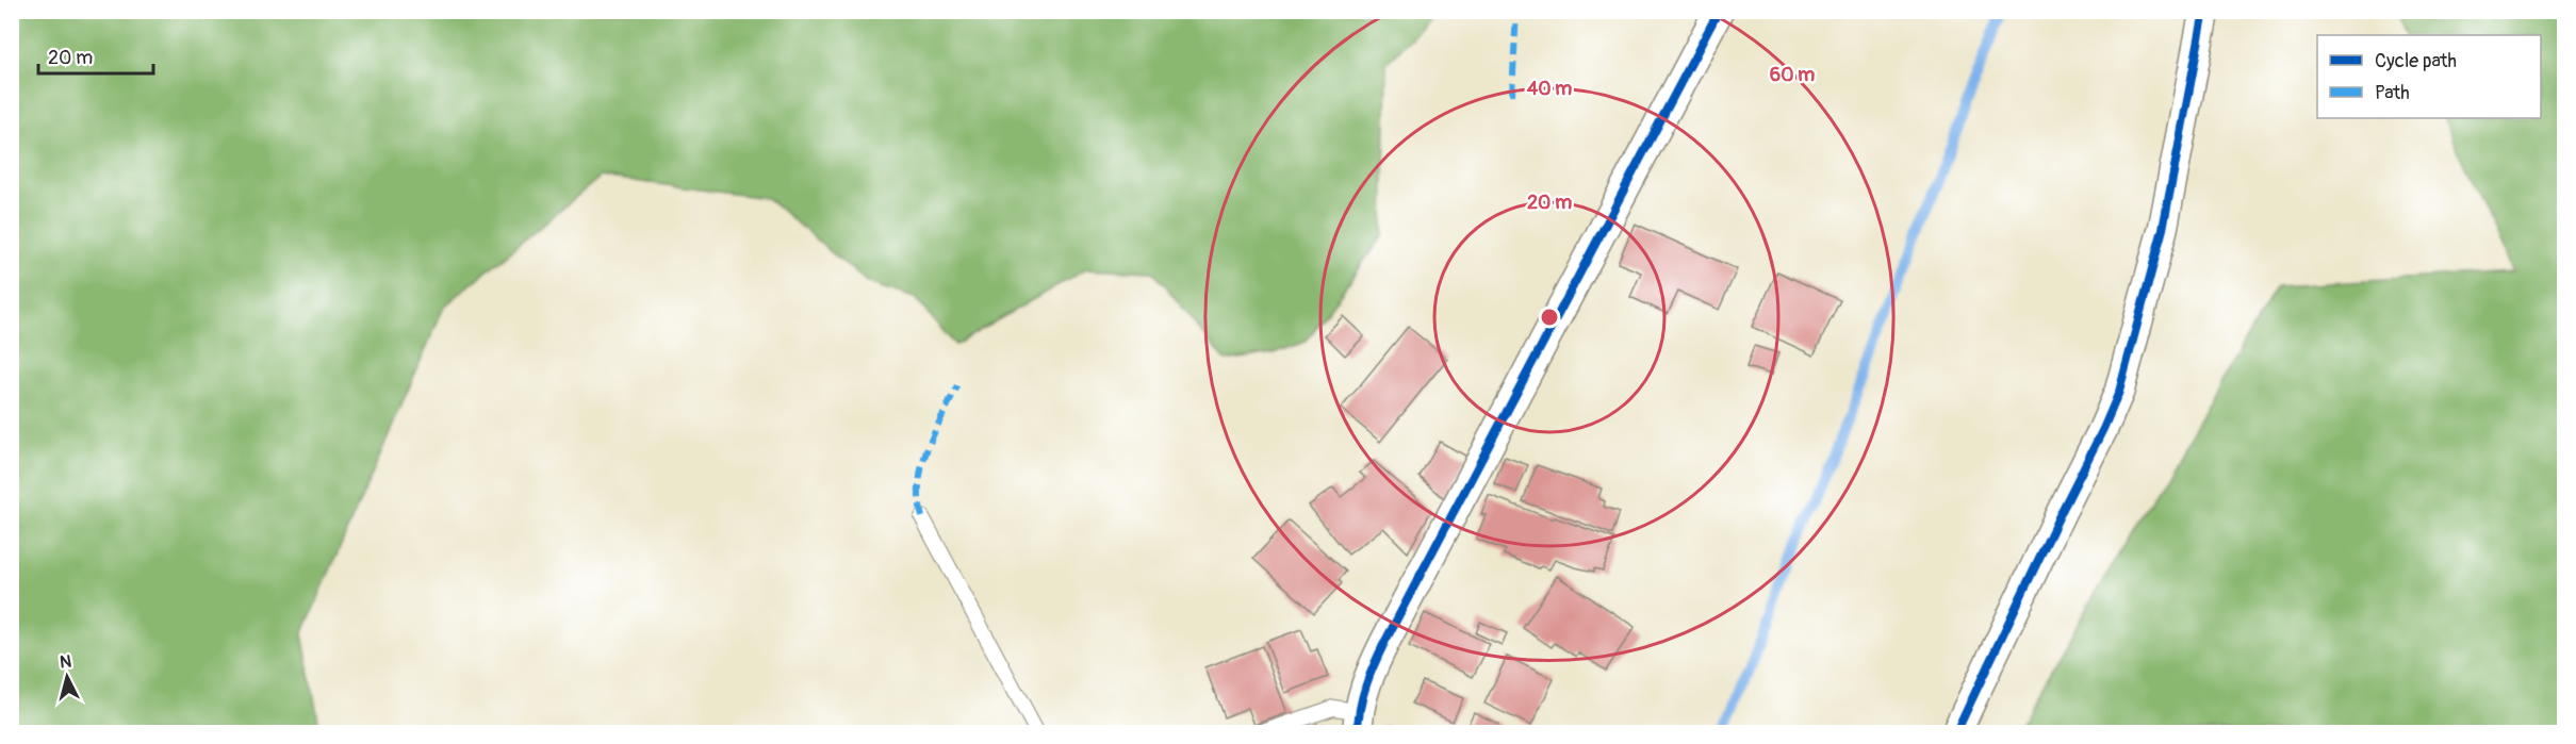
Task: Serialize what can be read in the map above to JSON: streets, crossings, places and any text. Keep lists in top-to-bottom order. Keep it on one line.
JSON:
{"legend":["Cycle path","Path"],"scale_bar":"20 m","north":"top","rings":["60 m","40 m","20 m"]}
